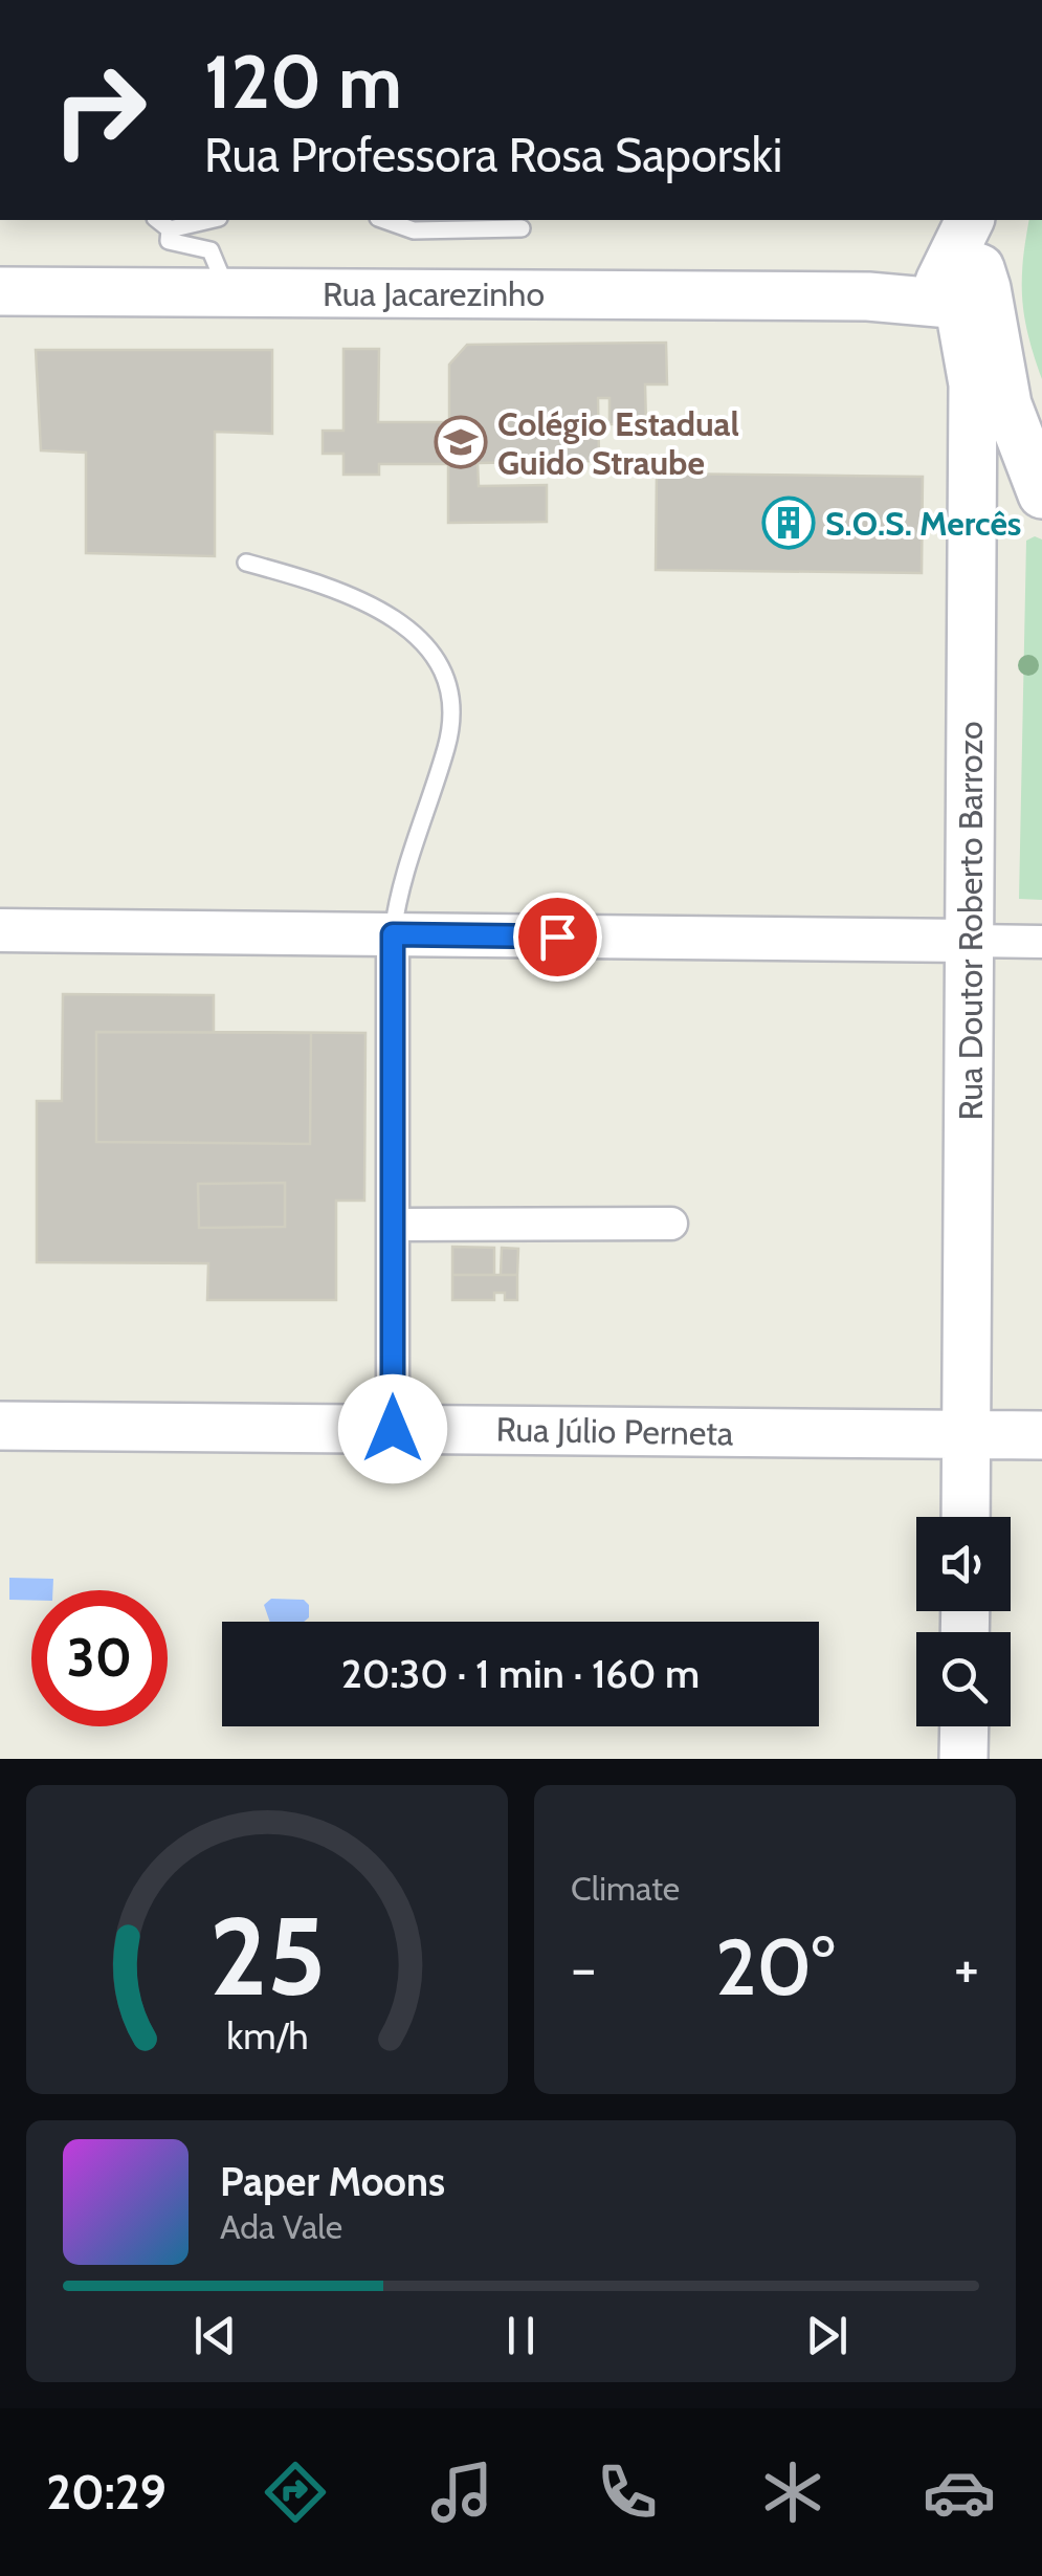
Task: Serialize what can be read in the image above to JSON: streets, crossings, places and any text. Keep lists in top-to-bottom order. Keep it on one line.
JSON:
{"streets":{"main road":["Rua Jacarezinho","Rua Doutor Roberto Barrozo","Rua Júlio Perneta"]},"crossings":[["Rua Jacarezinho","Rua Doutor Roberto Barrozo"],["Rua Doutor Roberto Barrozo","Rua Júlio Perneta"]],"places":{"school or university":["Colégio Estadual Guido Straube"],"building":["S.O.S. Mercês"]},"page":{"turn":["120 m","Rua Professora Rosa Saporski"],"limit":"30","trip":"20:30 · 1 min · 160 m","tile":"Climate","heat":["−","20°","+"],"song":["Paper Moons","Ada Vale"],"tabs":"20:29","gauge":["25","km/h"]}}
